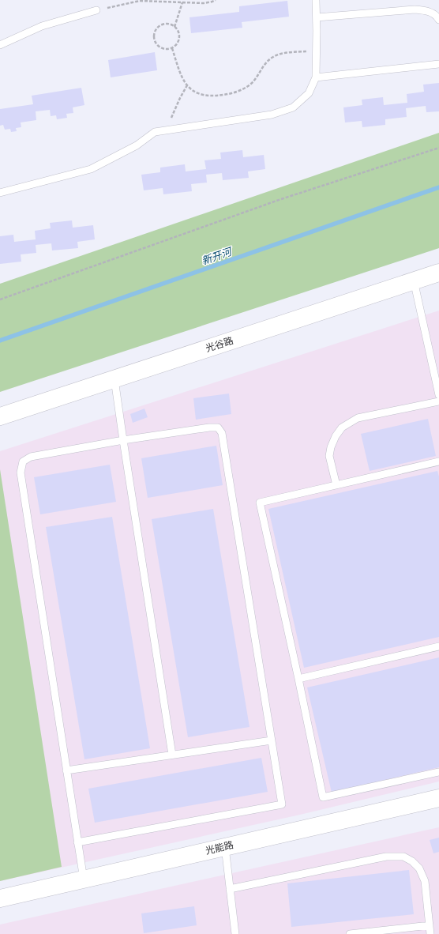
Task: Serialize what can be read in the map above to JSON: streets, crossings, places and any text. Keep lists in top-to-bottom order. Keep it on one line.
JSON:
{"streets":{"street":["光谷路","光能路"]},"water":["新开河"]}
